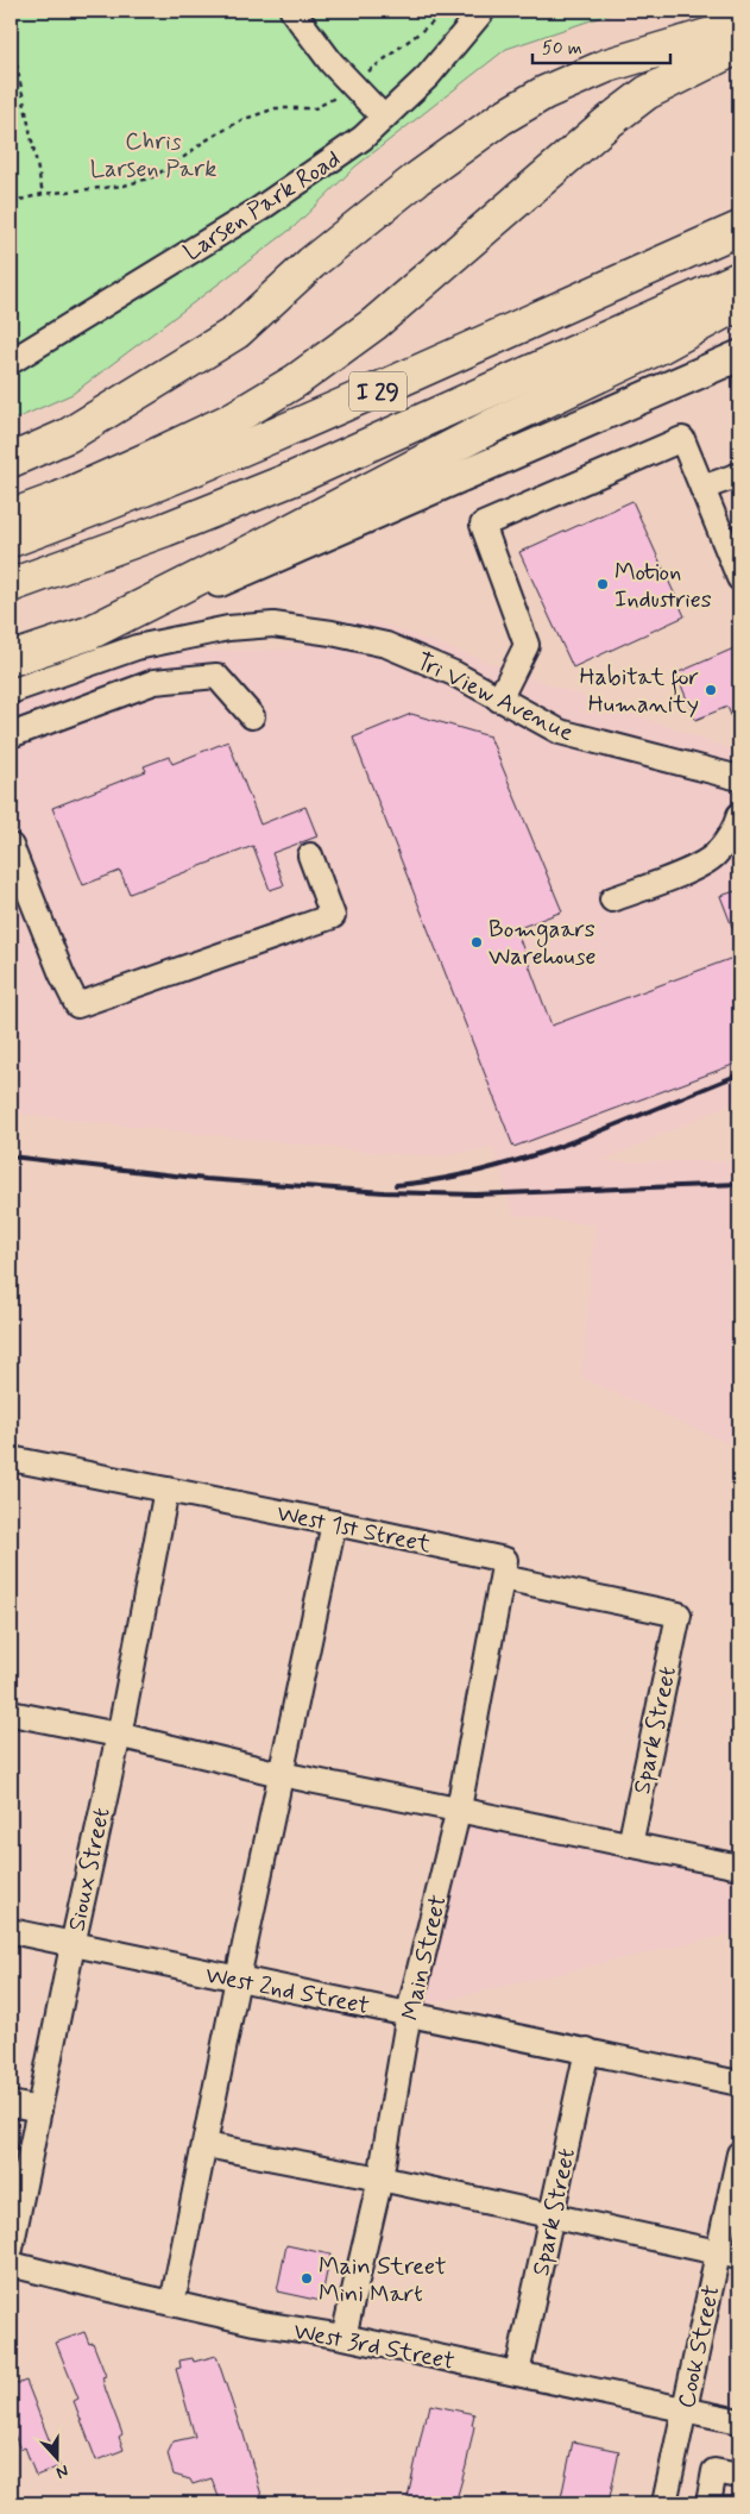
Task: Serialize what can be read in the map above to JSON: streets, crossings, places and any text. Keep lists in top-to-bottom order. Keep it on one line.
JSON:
{"streets":{"highway":["I 29"],"street":["Larsen Park Road","Tri View Avenue","West 1st Street","Spark Street","Sioux Street","Main Street","West 2nd Street","West 3rd Street","Cook Street"]},"crossings":[["West 1st Street","Spark Street"],["West 1st Street","Sioux Street"],["West 1st Street","Main Street"],["Spark Street","Main Street"],["Spark Street","West 2nd Street"],["Spark Street","West 3rd Street"],["Sioux Street","West 2nd Street"],["Main Street","West 2nd Street"],["Main Street","West 3rd Street"],["West 3rd Street","Cook Street"]],"parks":["Chris Larsen Park"],"places":["Motion Industries","Habitat for Humanity","Bomgaars Warehouse","Main Street Mini Mart"],"scale_bar":"50 m","north":"bottom"}
